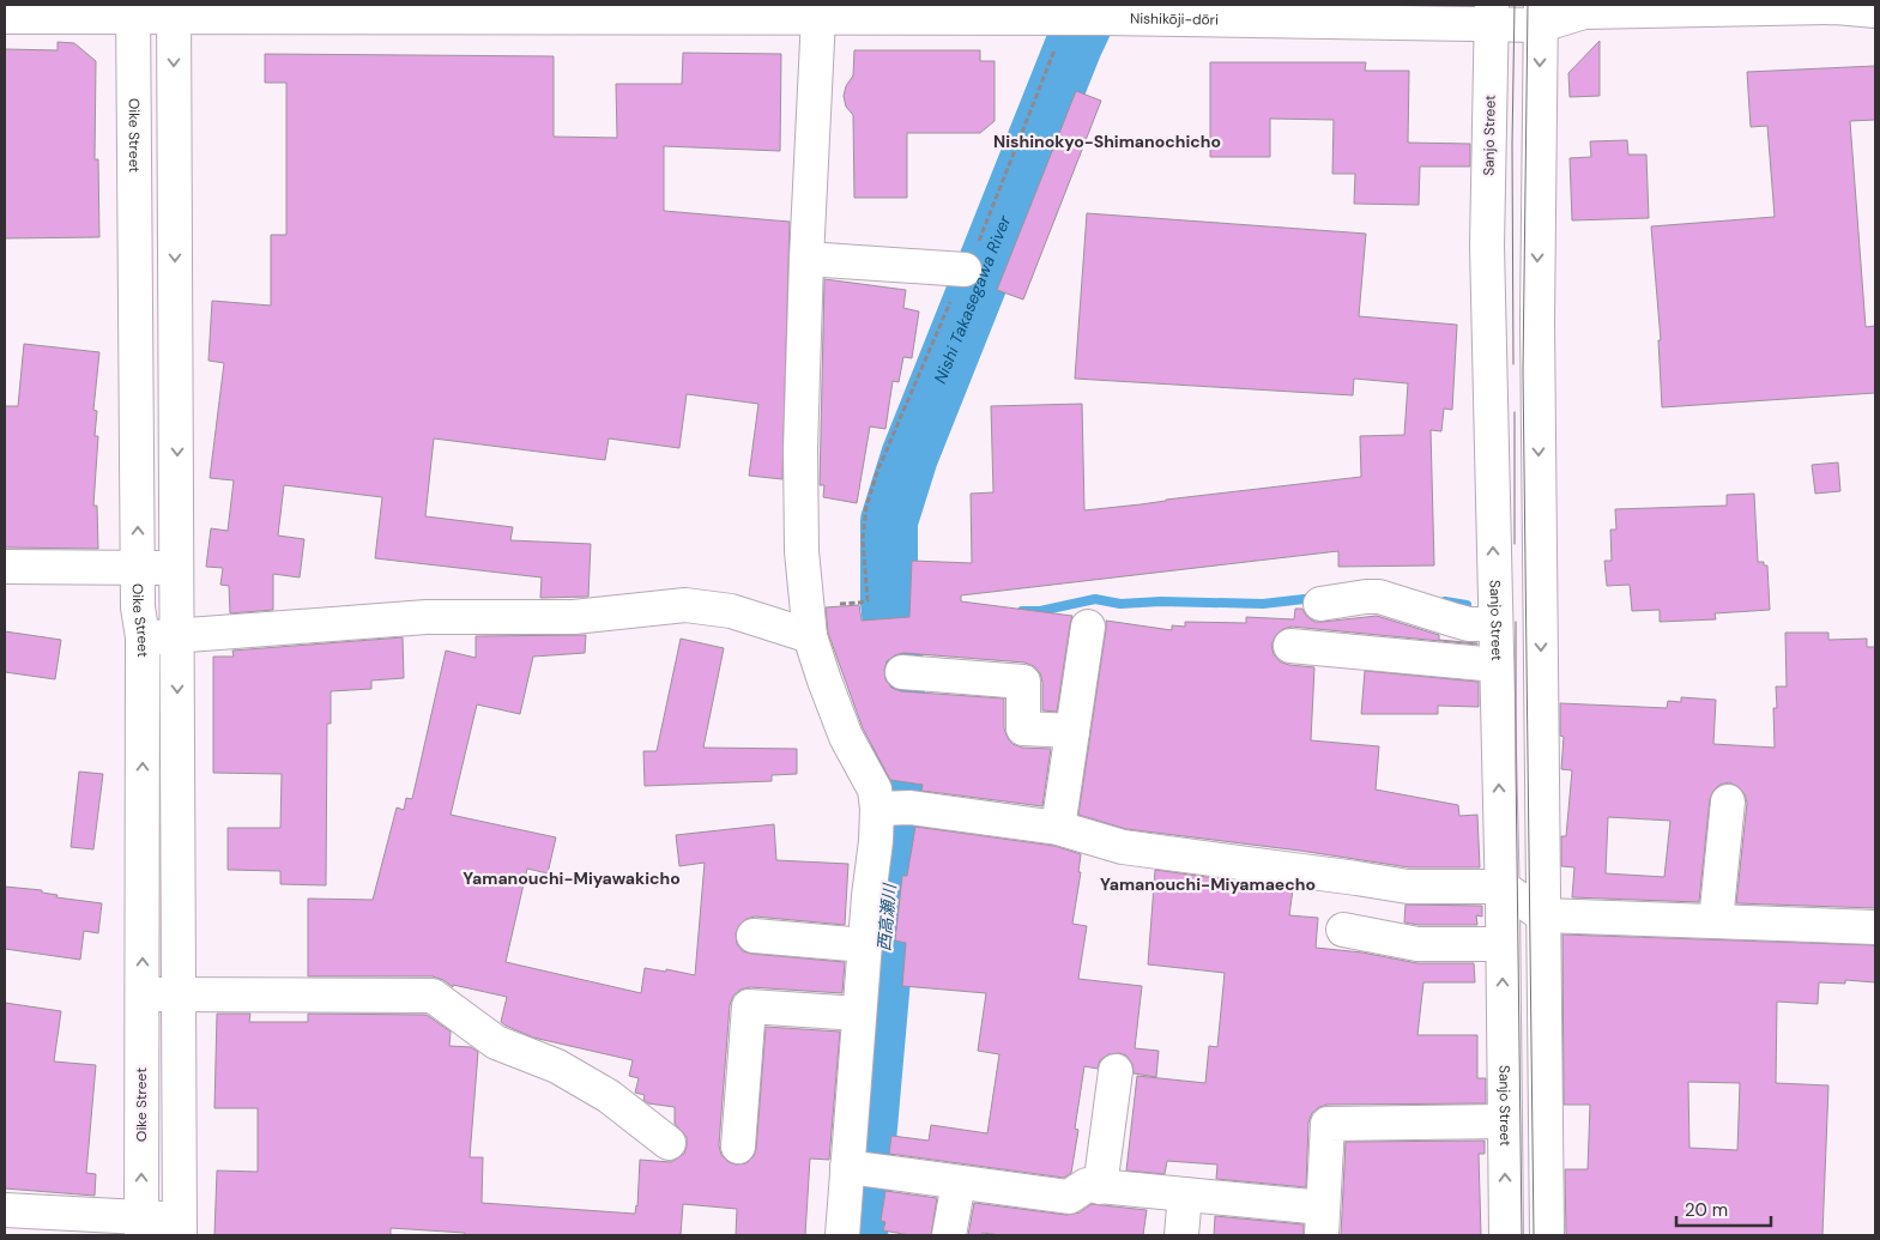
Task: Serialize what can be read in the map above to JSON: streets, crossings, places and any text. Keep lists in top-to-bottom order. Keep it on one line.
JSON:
{"streets":{"street":["Nishikōji-dōri","Oike Street","Sanjo Street"]},"crossings":[["Nishikōji-dōri","Oike Street"],["Nishikōji-dōri","Sanjo Street"]],"districts":["Nishinokyo-Shimanochicho","Yamanouchi-Miyawakicho","Yamanouchi-Miyamaecho"],"water":["Nishi Takasegawa River","西高瀬川"],"scale_bar":"20 m"}
